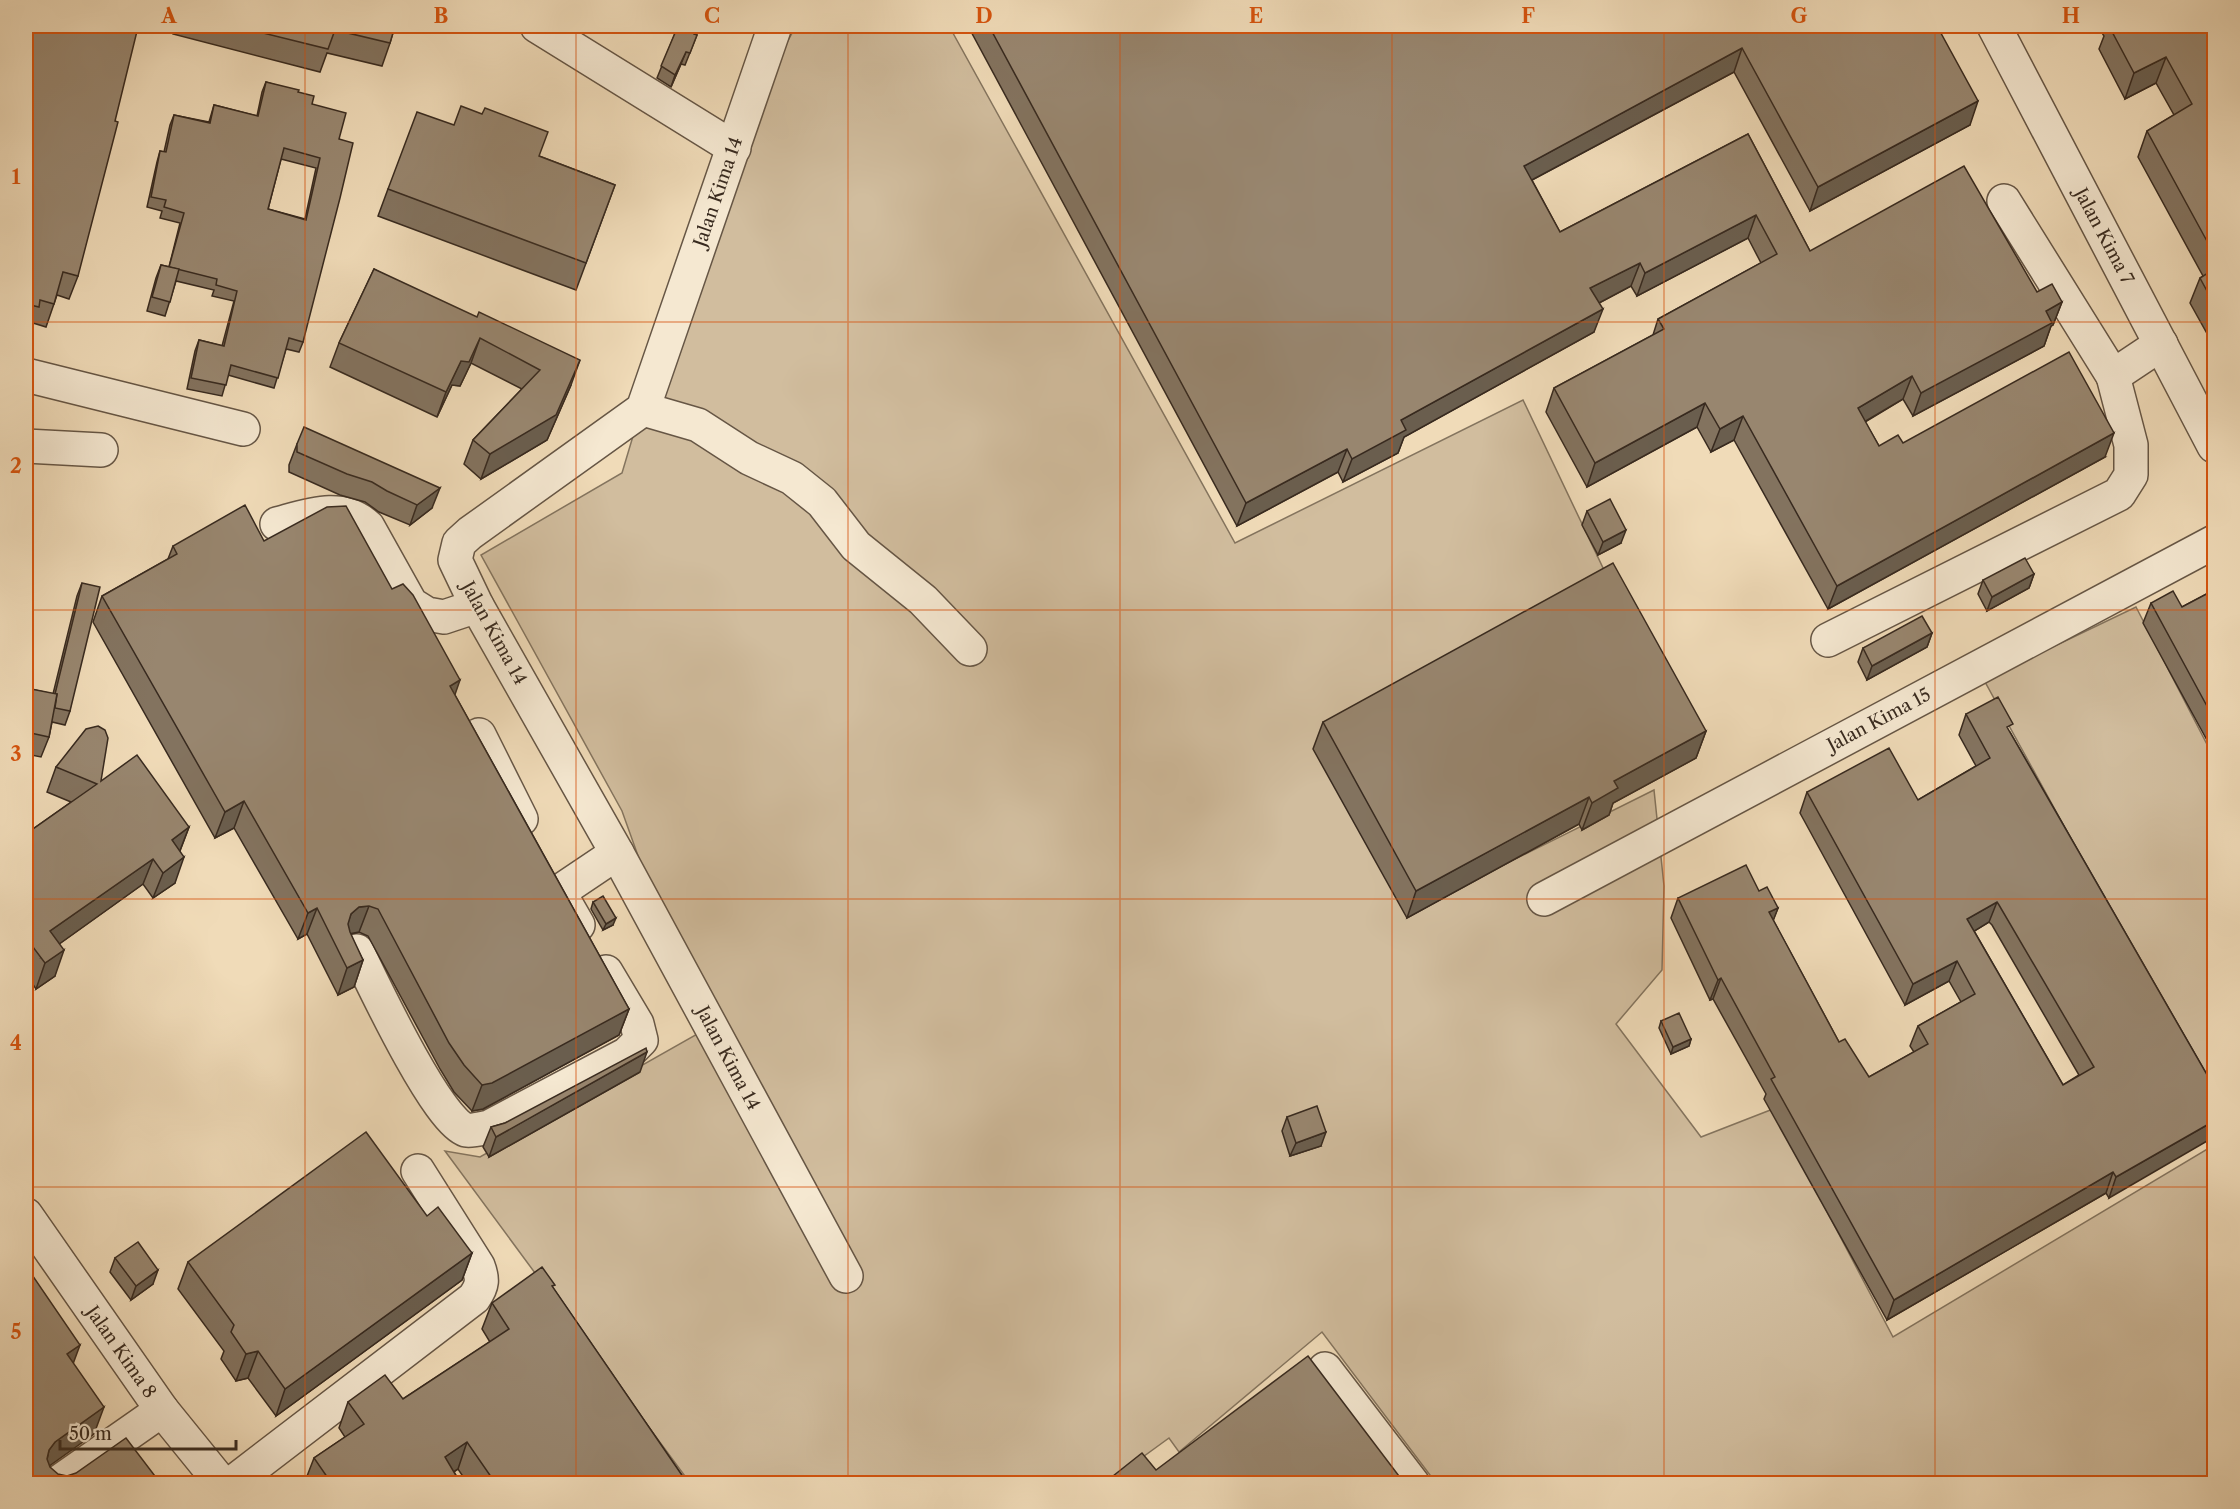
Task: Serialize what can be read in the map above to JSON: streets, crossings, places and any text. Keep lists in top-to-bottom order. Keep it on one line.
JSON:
{"streets":{"street":["Jalan Kima 14","Jalan Kima 7","Jalan Kima 15","Jalan Kima 8"]},"scale_bar":"50 m","grid":{"columns":["A","B","C","D","E","F","G","H"],"rows":["1","2","3","4","5"]}}
